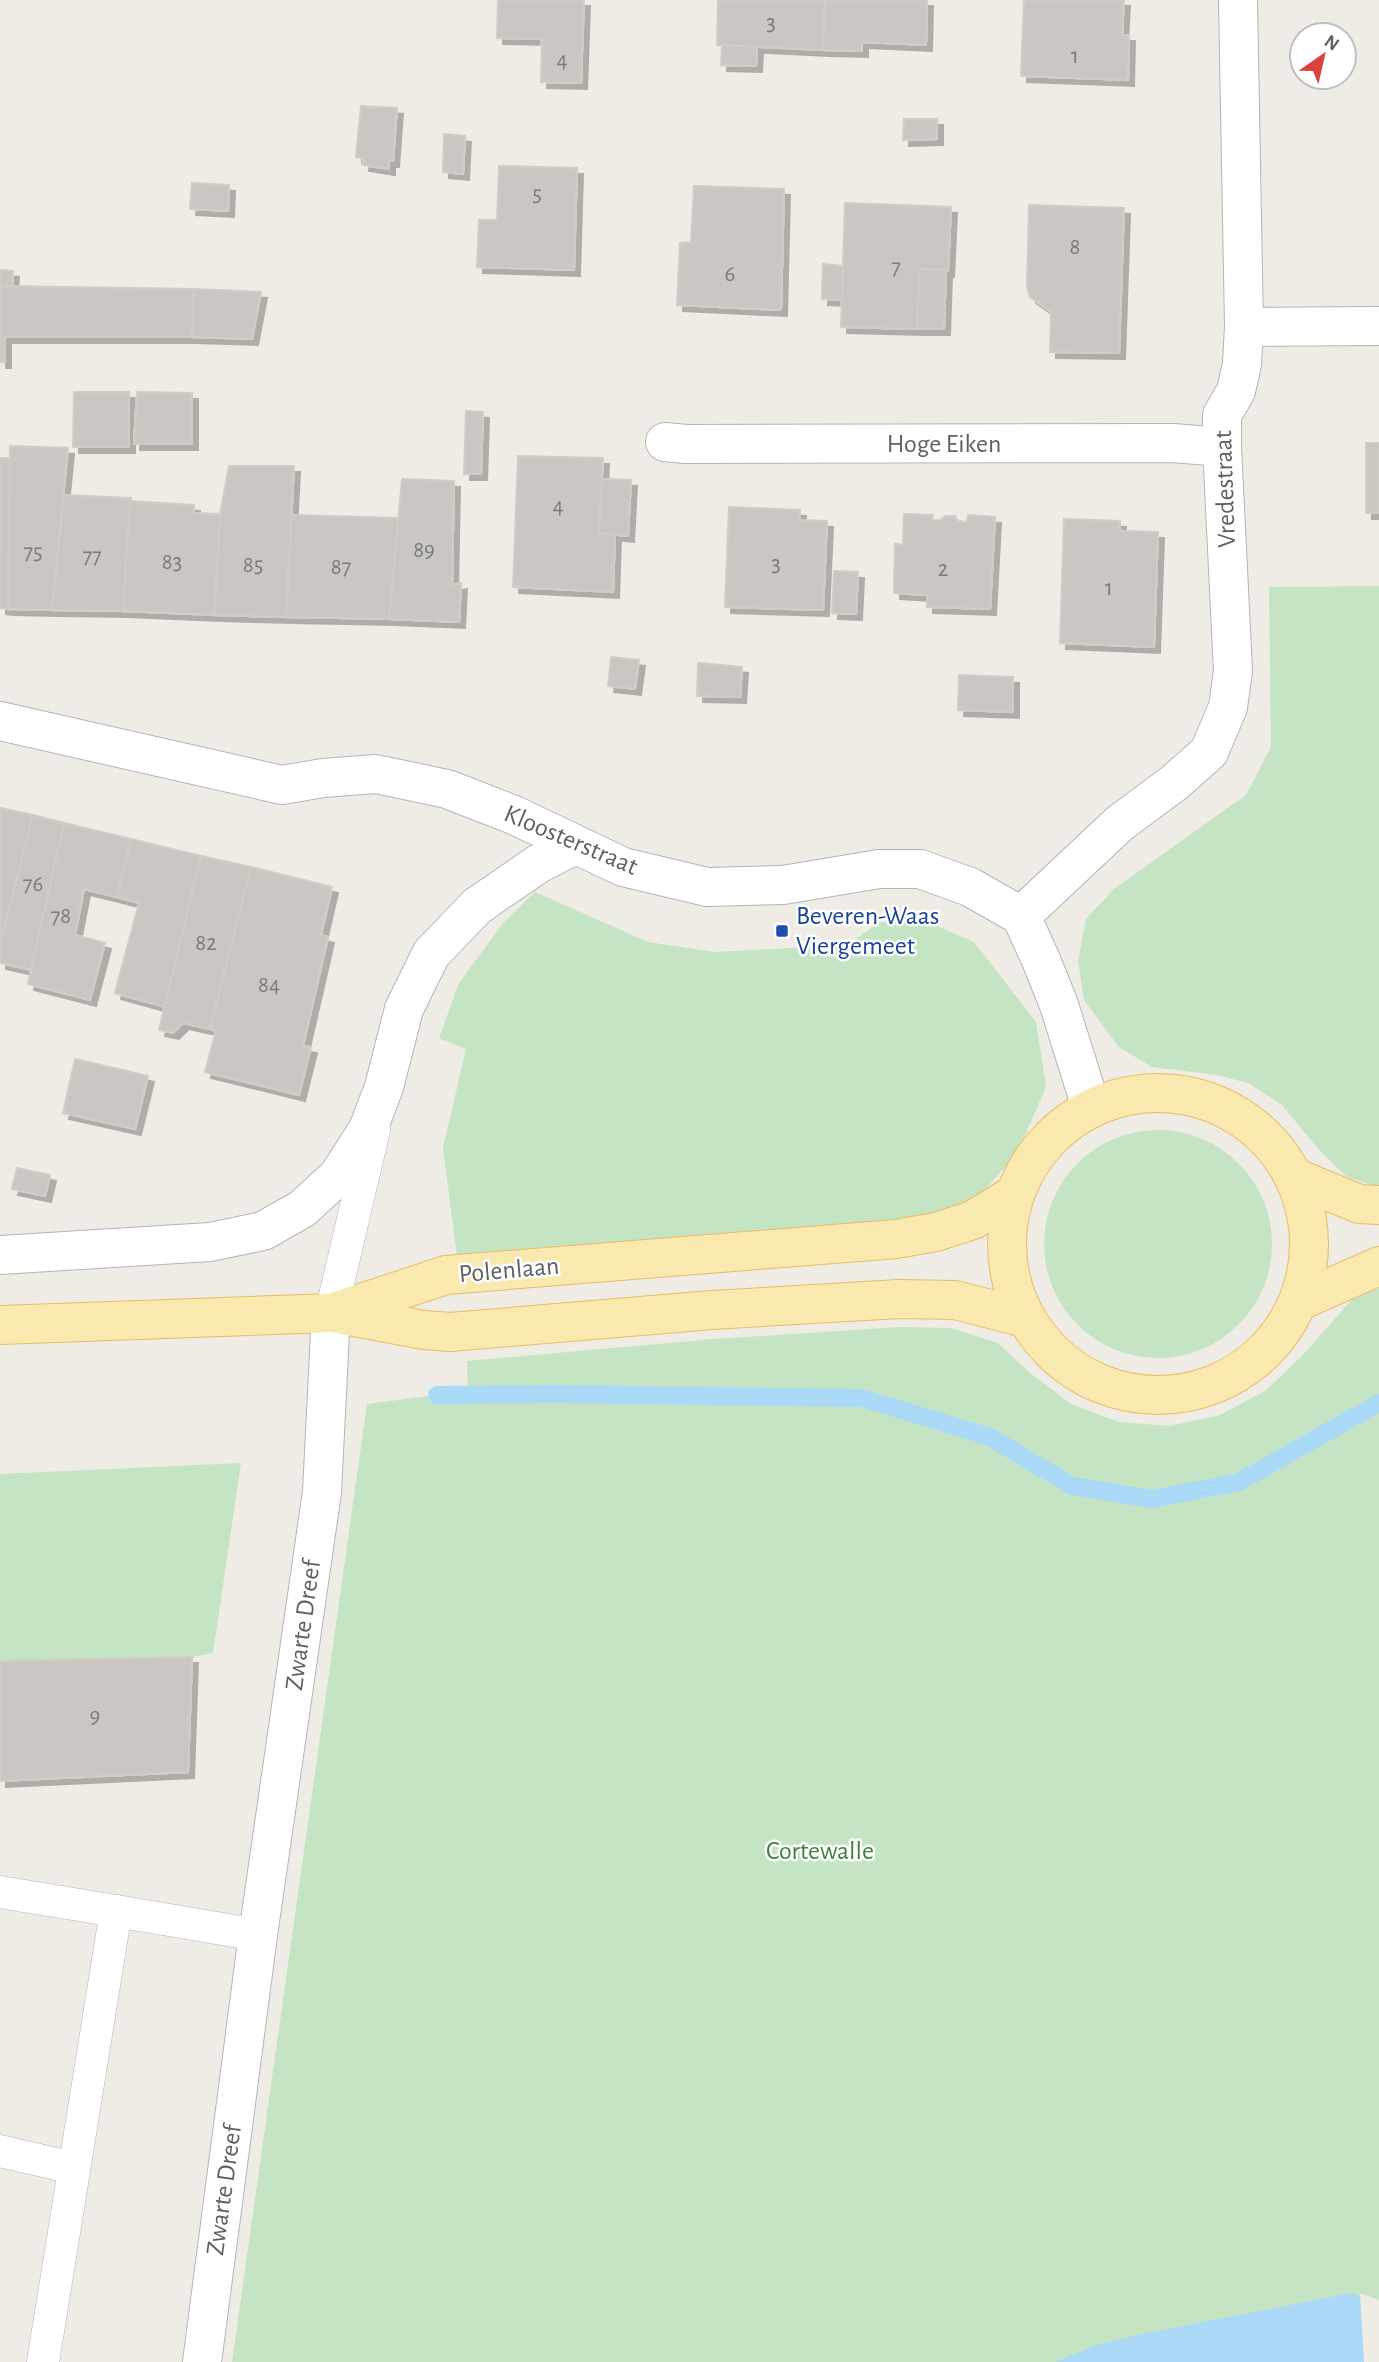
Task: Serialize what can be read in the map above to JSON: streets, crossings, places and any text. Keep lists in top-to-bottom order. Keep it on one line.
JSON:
{"streets":{"main road":["Polenlaan"],"street":["Hoge Eiken","Vredestraat","Kloosterstraat","Zwarte Dreef"]},"crossings":[["Hoge Eiken","Vredestraat"],["Vredestraat","Kloosterstraat"],["Polenlaan","Zwarte Dreef"]],"parks":["Cortewalle"],"places":{"transit":["Beveren-Waas Viergemeet"]},"house_numbers":["3","1","4","5","8","7","6","4","89","75","77","83","3","85","87","2","1","76","78","82","84","9"],"north":"top right"}
